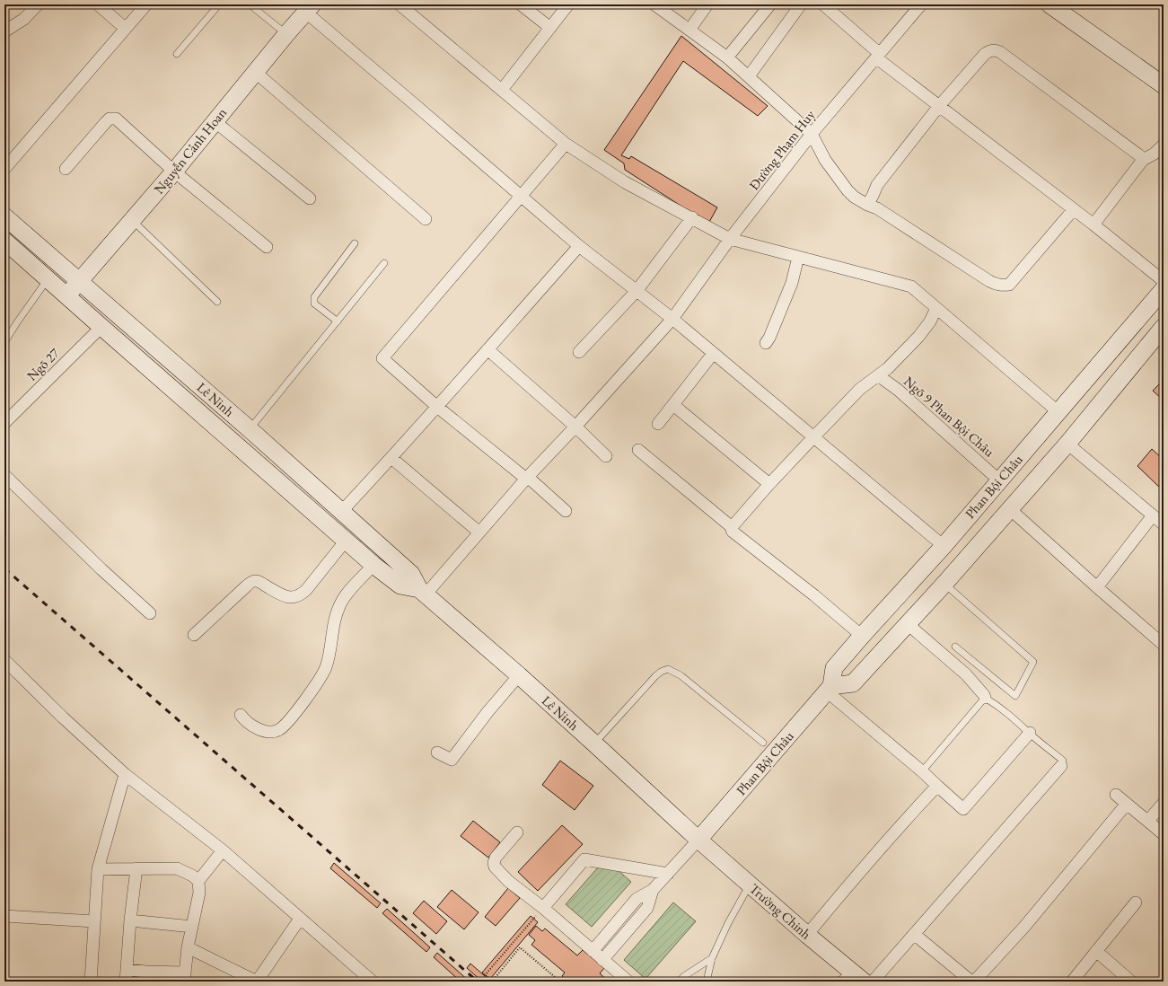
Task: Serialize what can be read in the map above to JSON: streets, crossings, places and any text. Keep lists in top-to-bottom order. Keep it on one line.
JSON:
{"streets":{"street":["Đường Phạm Huy","Nguyễn Cảnh Hoan","Ngõ 27","Lê Ninh","Ngõ 9 Phan Bội Châu","Phan Bội Châu","Trường Chinh"]},"crossings":[["Đường Phạm Huy","Lê Ninh"],["Nguyễn Cảnh Hoan","Lê Ninh"],["Ngõ 27","Lê Ninh"],["Lê Ninh","Phan Bội Châu"],["Lê Ninh","Trường Chinh"],["Ngõ 9 Phan Bội Châu","Phan Bội Châu"],["Phan Bội Châu","Trường Chinh"]]}
